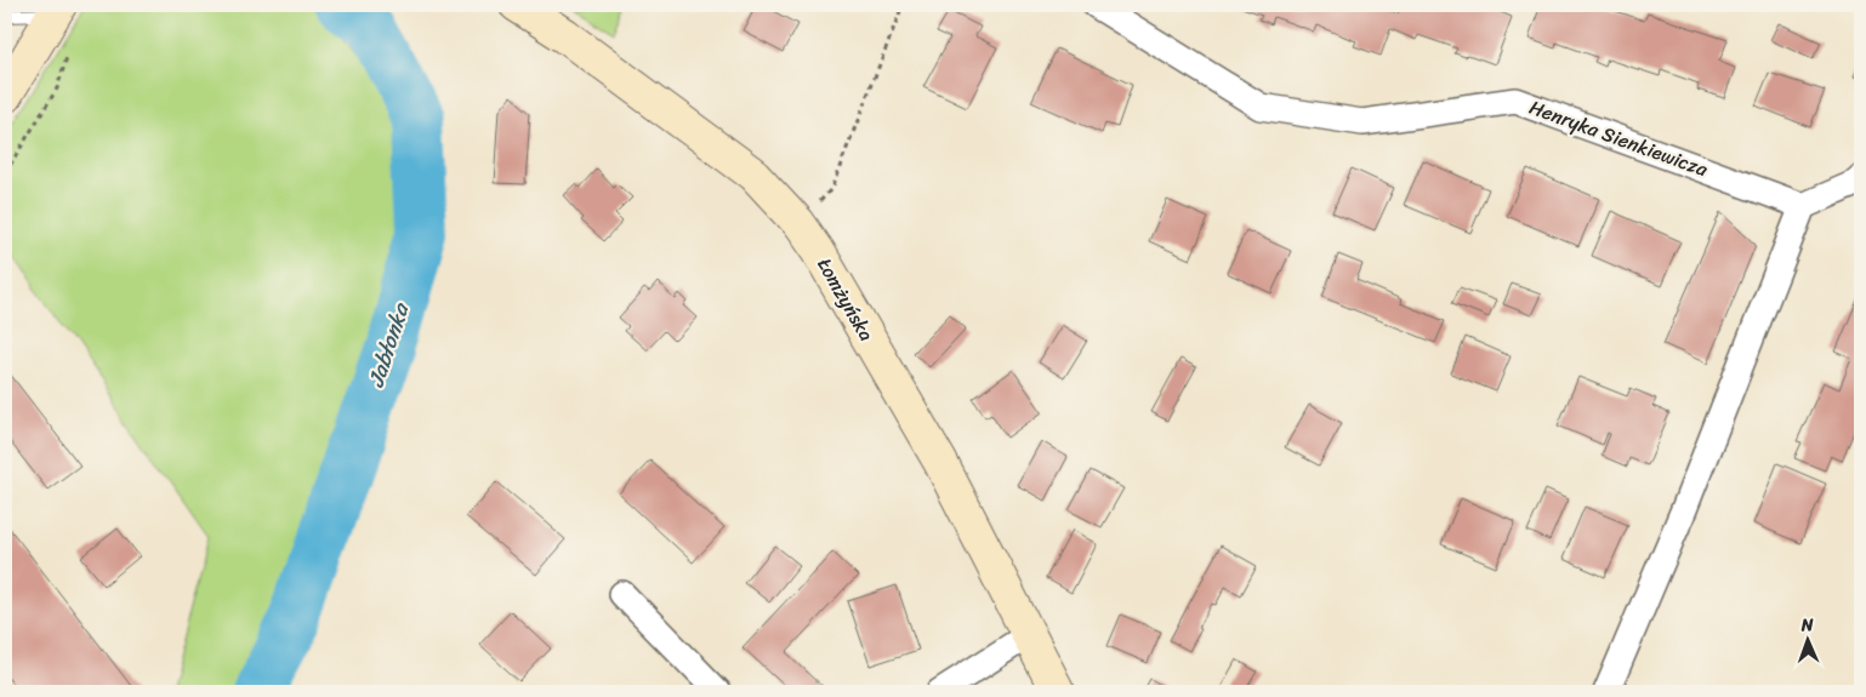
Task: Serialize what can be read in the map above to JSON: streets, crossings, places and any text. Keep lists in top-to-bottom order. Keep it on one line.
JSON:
{"streets":{"main road":["Łomżyńska"],"street":["Henryka Sienkiewicza"]},"water":["Jabłonka"],"north":"top"}
